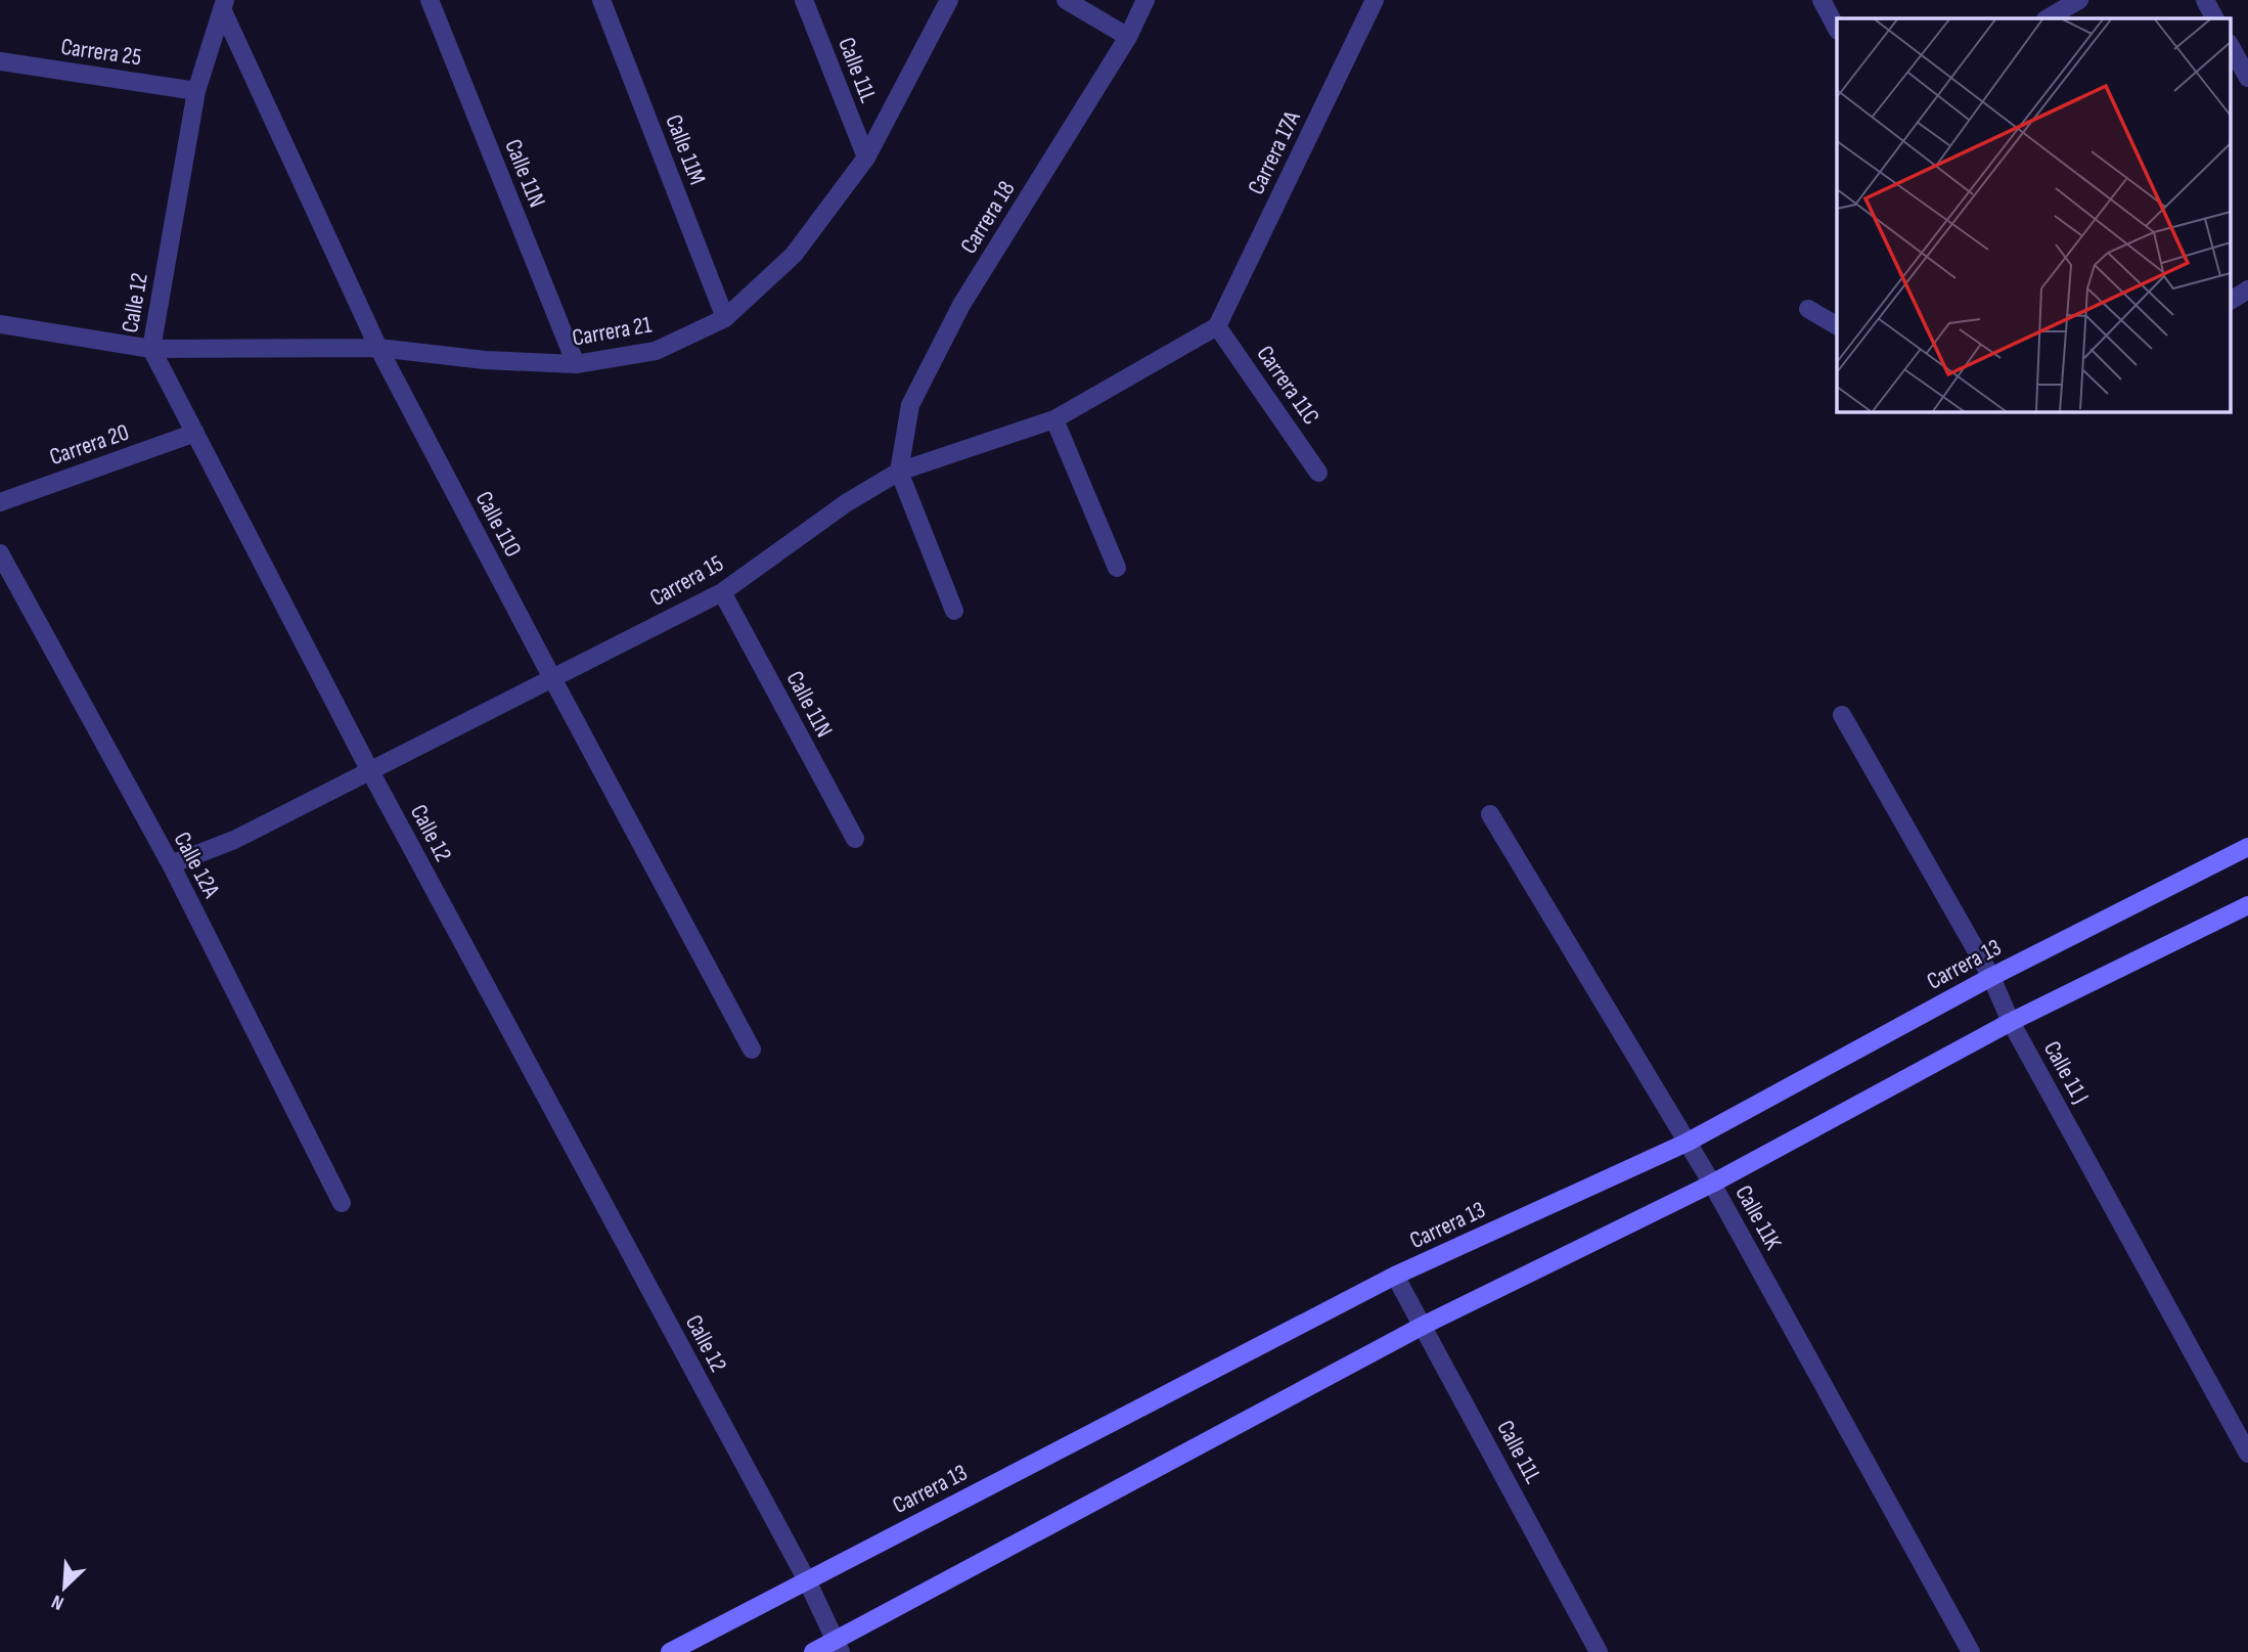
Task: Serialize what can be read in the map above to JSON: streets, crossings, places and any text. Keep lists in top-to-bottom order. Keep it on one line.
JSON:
{"streets":{"street":["Carrera 25","Calle 11L","Calle 11M","Carrera 17A","Calle 11N","Carrera 18","Calle 12","Carrera 21","Carrera 11C","Carrera 20","Calle 11O","Carrera 15","Calle 12A","Carrera 13","Calle 11 J","Calle 11K"]},"crossings":[["Carrera 25","Calle 12"],["Calle 11L","Carrera 21"],["Calle 11L","Carrera 13"],["Calle 11M","Carrera 21"],["Carrera 17A","Carrera 11C"],["Carrera 17A","Carrera 15"],["Calle 11N","Carrera 21"],["Calle 11N","Carrera 15"],["Carrera 18","Carrera 15"],["Calle 12","Carrera 21"],["Calle 12","Carrera 20"],["Calle 12","Calle 11O"],["Calle 12","Carrera 15"],["Calle 12","Carrera 13"],["Carrera 21","Calle 11O"],["Carrera 11C","Carrera 15"],["Calle 11O","Carrera 15"],["Carrera 15","Calle 12A"],["Carrera 13","Calle 11 J"],["Carrera 13","Calle 11K"]],"north":"bottom left"}
